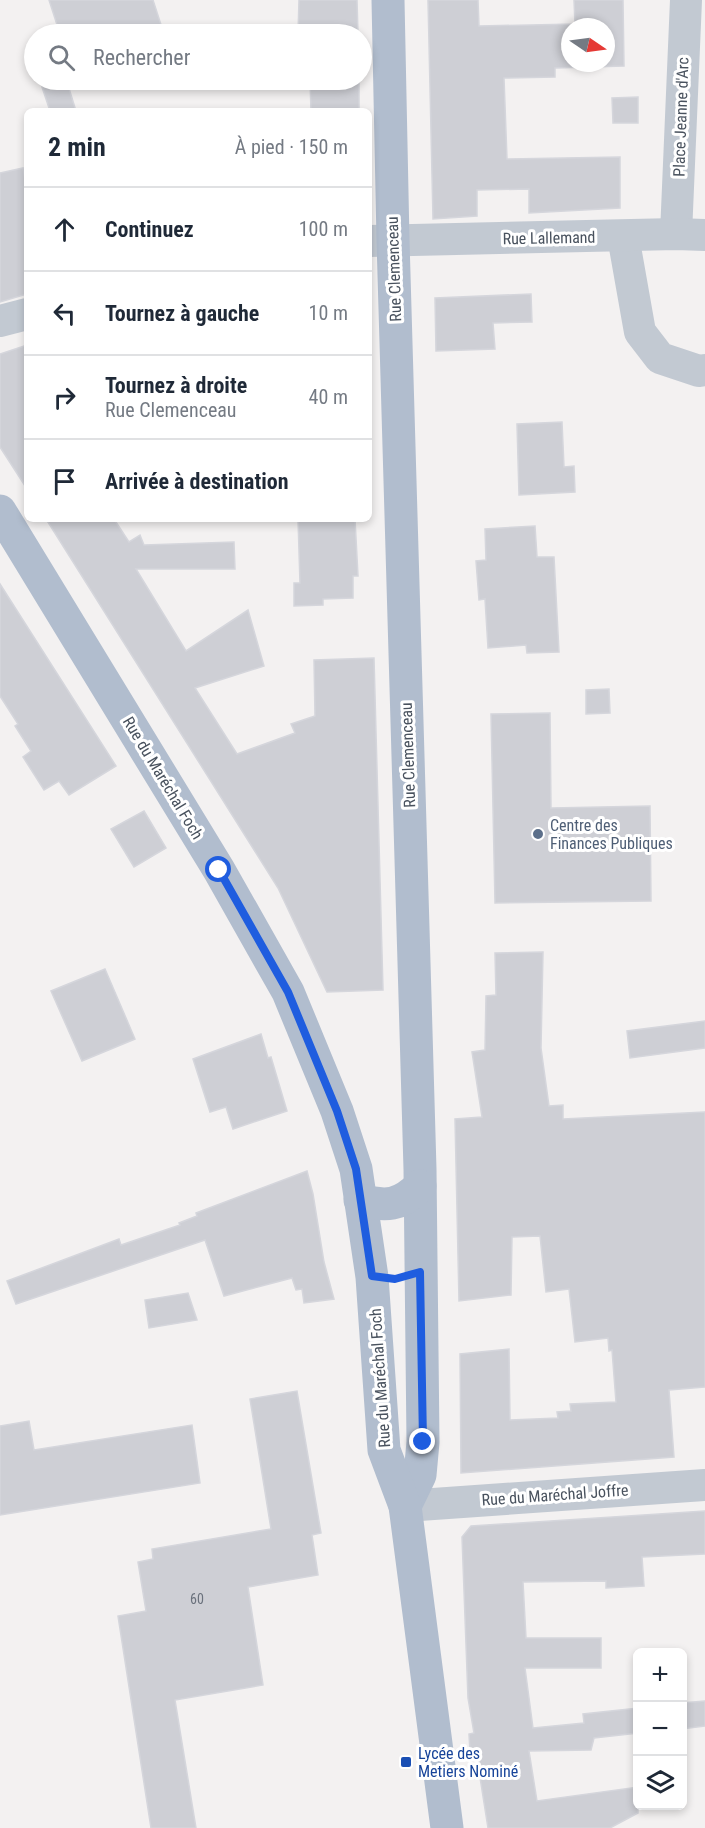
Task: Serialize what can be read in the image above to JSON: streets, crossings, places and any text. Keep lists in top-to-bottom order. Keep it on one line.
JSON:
{"streets":{"main road":["Rue Clemenceau","Rue du Maréchal Foch"],"street":["Place Jeanne d'Arc","Rue Lallemand","Rue du Maréchal Joffre"]},"crossings":[["Place Jeanne d'Arc","Rue Lallemand"],["Rue Lallemand","Rue Clemenceau"],["Rue Clemenceau","Rue du Maréchal Foch"],["Rue Clemenceau","Rue du Maréchal Joffre"],["Rue du Maréchal Foch","Rue du Maréchal Joffre"]],"places":{"other":["Centre des Finances Publiques"],"transit":["Lycée des Metiers Nominé"]},"house_numbers":["60"],"north":"right","page":{"search":"Rechercher","heading":["2 min","À pied · 150 m"],"list":[["Continuez","100 m"],["Tournez à gauche","10 m"],["Tournez à droite","Rue Clemenceau","40 m"],"Arrivée à destination"],"map_buttons":["+","−"]}}
